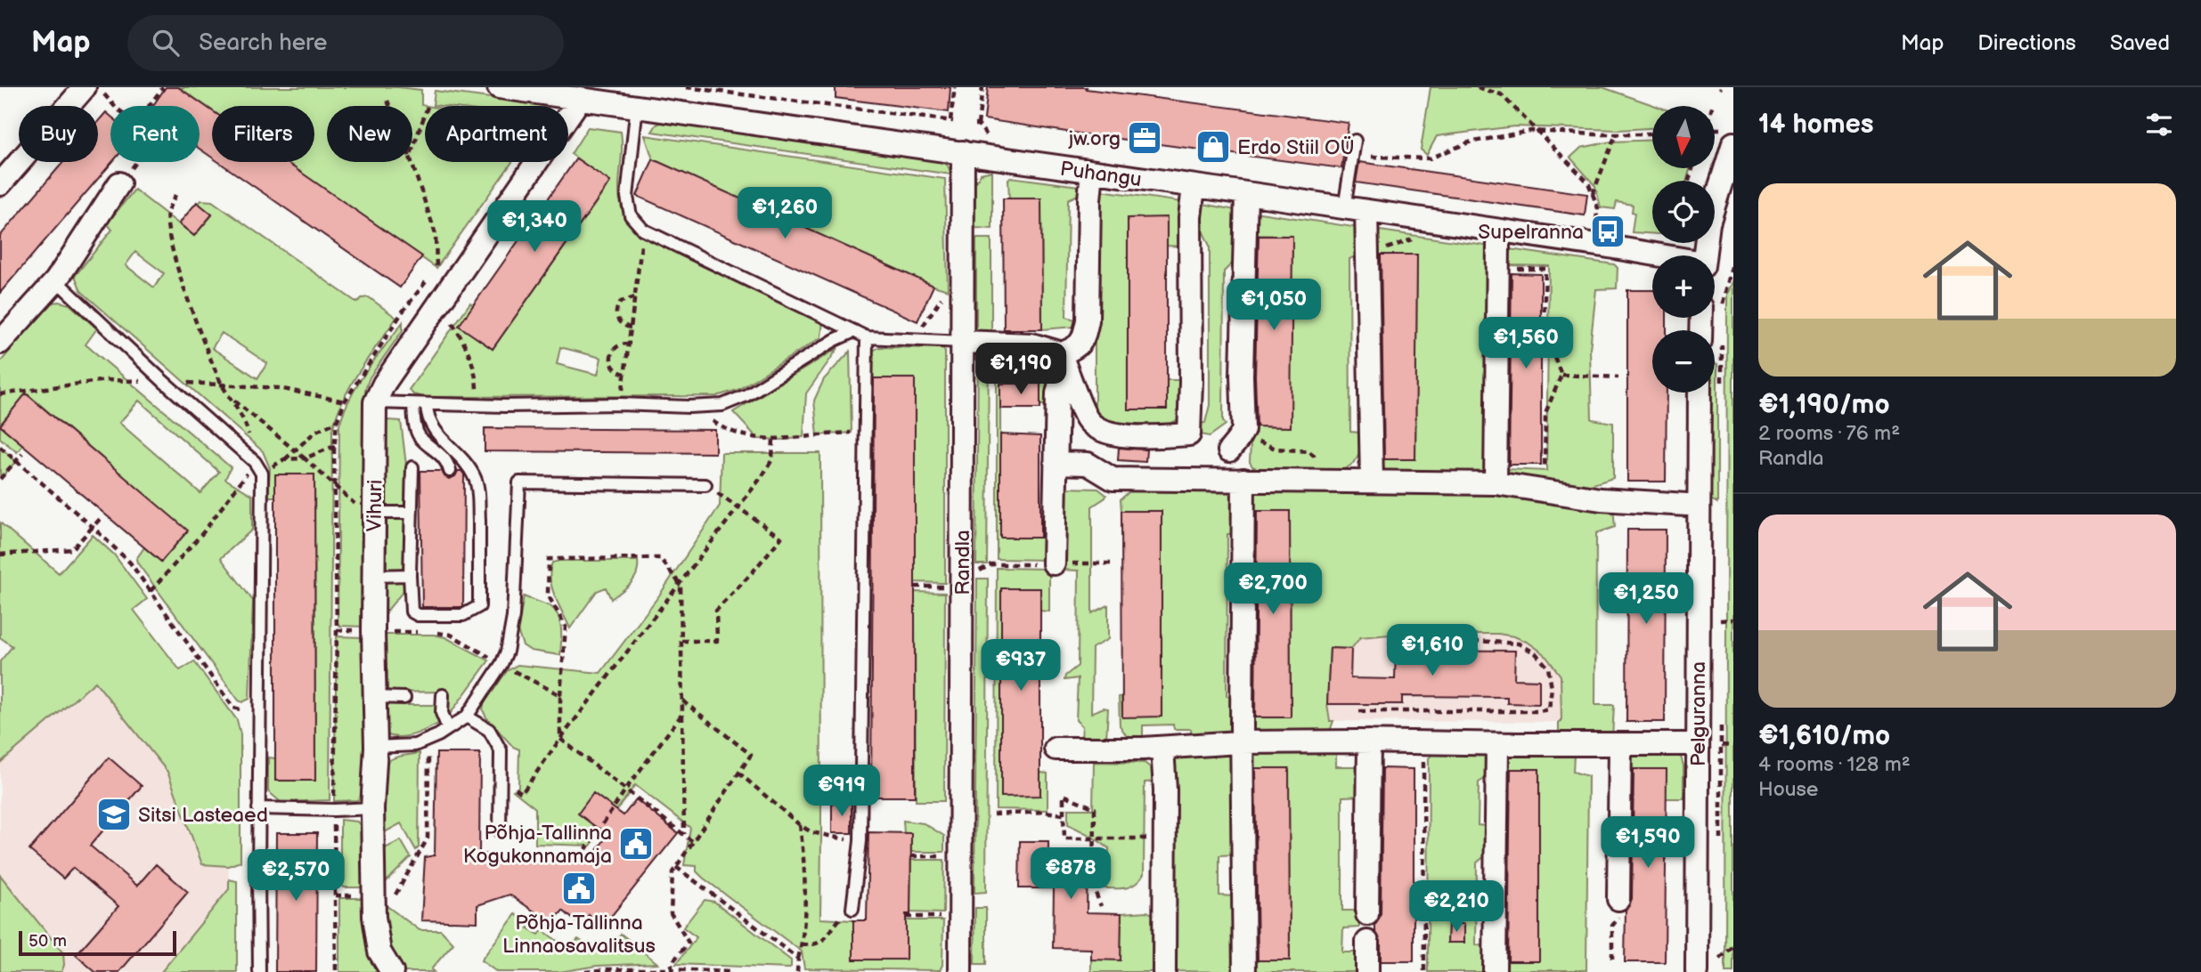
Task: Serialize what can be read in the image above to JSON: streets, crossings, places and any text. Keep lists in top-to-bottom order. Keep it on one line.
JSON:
{"streets":{"street":["Puhangu","Vihuri","Randla","Pelguranna"]},"crossings":[["Puhangu","Vihuri"],["Puhangu","Randla"]],"places":{"office":["jw.org"],"shop":["Erdo Stiil OÜ"],"bus stop":["Supelranna"],"school or university":["Sitsi Lasteaed"],"public building":["Põhja-Tallinna Kogukonnamaja","Põhja-Tallinna Linnaosavalitsus"]},"scale_bar":"50 m","north":"bottom","page":{"header":"Map","search":"Search here","nav":["Map","Directions","Saved"],"heading":"14 homes","map_buttons":["+","−"],"chip":["Buy","Rent","Filters","New","Apartment"],"list":[{"name":"€1,190/mo","note":"2 rooms · 76 m² · Randla"},{"name":"€1,610/mo","note":"4 rooms · 128 m² · House"}],"price":["€1,260","€1,340","€1,050","€1,560","€1,190","€2,700","€1,250","€1,610","€937","€919","€1,590","€878","€2,570","€2,210"],"scale":"50 m"}}
